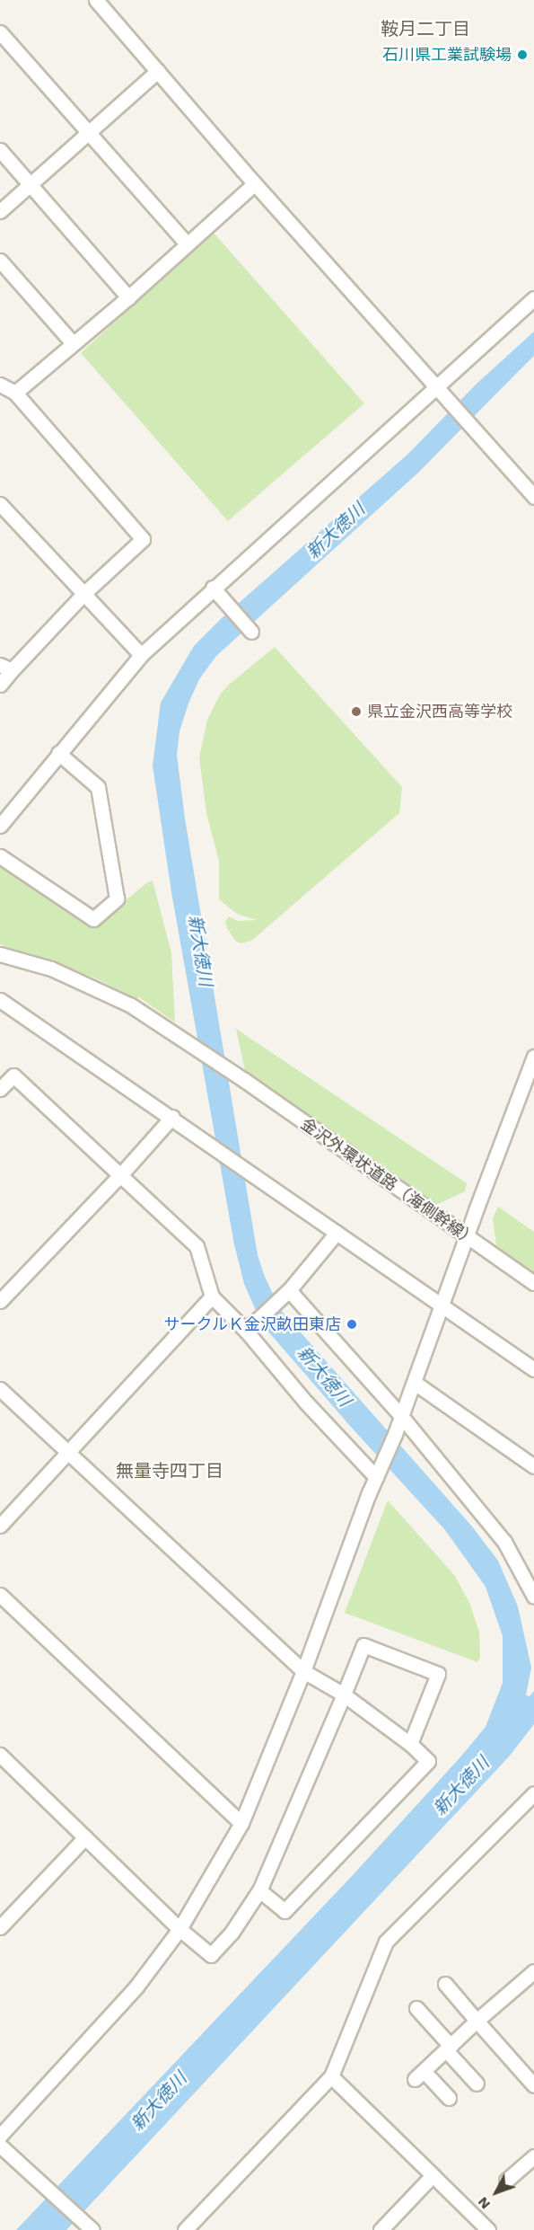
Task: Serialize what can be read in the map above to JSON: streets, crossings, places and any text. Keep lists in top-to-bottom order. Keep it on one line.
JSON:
{"streets":{"street":["金沢外環状道路（海側幹線）"]},"districts":["鞍月二丁目","無量寺四丁目"],"water":["新大徳川"],"places":["石川県工業試験場","県立金沢西高等学校","サークルＫ金沢畝田東店"],"north":"bottom left"}
